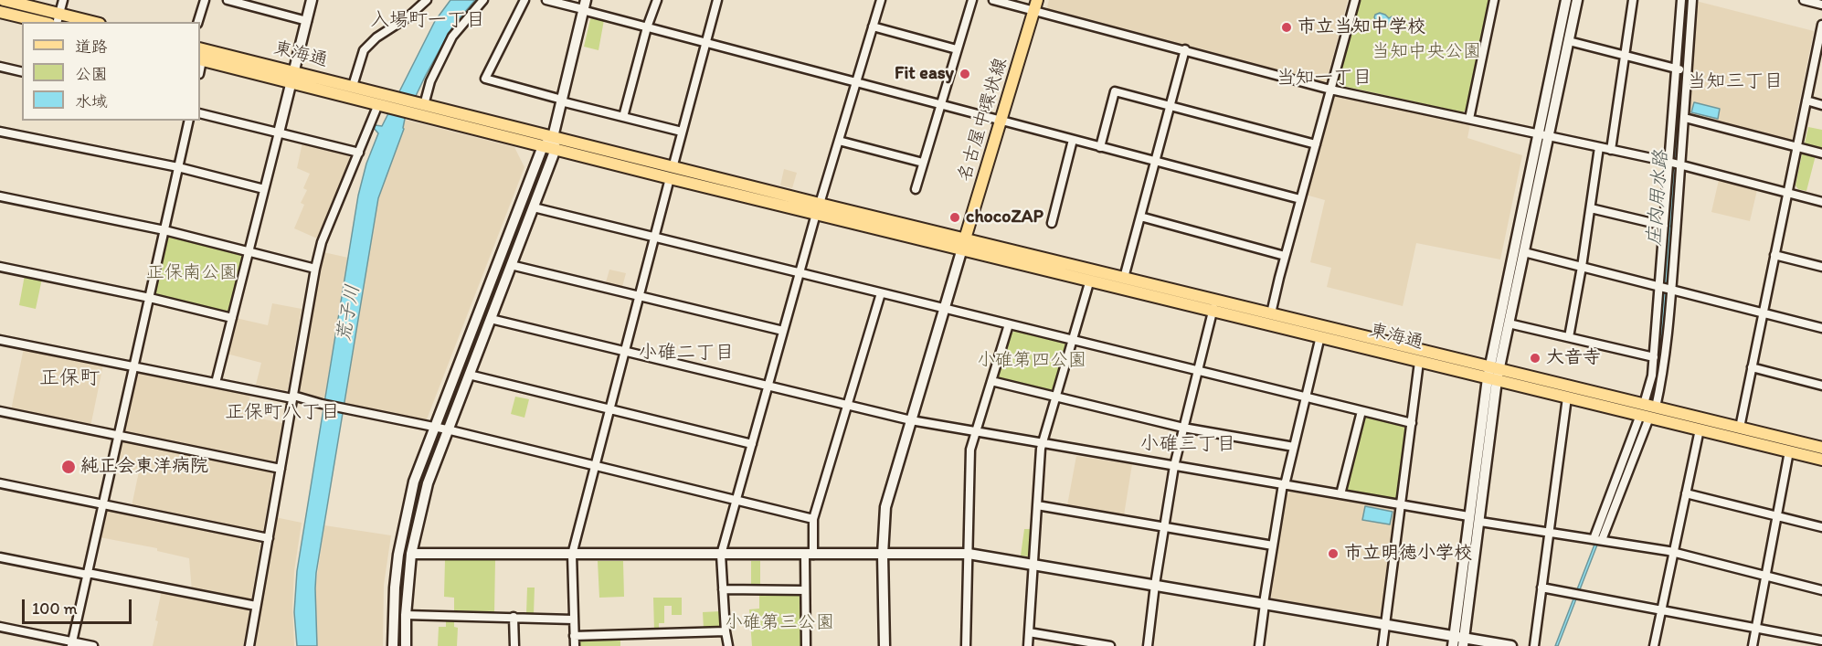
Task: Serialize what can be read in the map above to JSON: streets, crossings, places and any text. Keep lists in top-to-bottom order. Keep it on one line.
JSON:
{"streets":{"main road":["東海通","名古屋中環状線"]},"crossings":[["東海通","名古屋中環状線"]],"districts":["入場町一丁目","当知一丁目","当知三丁目","小碓二丁目","正保町","正保町八丁目","小碓三丁目"],"water":["庄内用水路","荒子川"],"parks":["当知中央公園","正保南公園","小碓第四公園","小碓第三公園"],"places":["市立当知中学校","Fit easy","chocoZAP","大音寺","純正会東洋病院","市立明徳小学校"],"legend":["道路","公園","水域"],"scale_bar":"100 m"}
